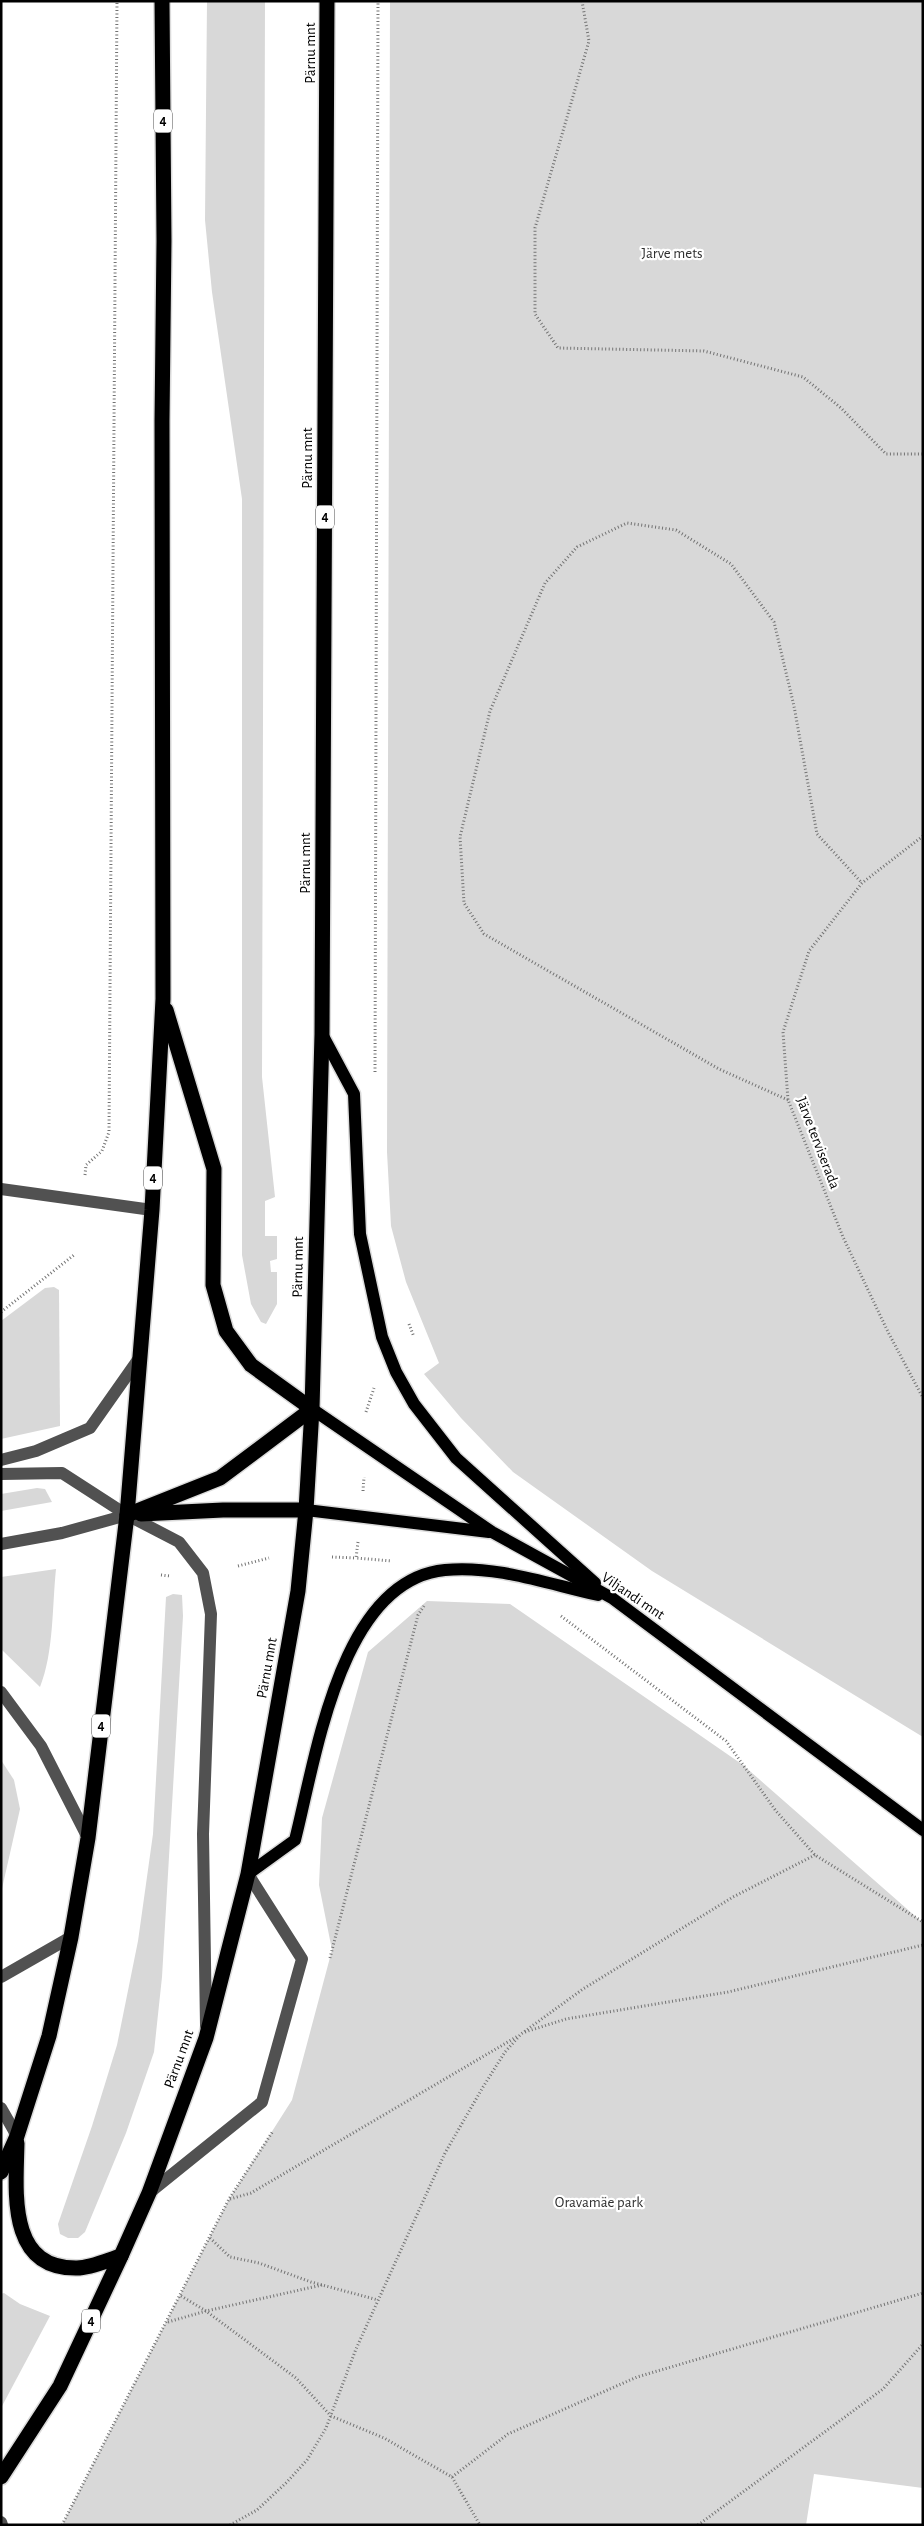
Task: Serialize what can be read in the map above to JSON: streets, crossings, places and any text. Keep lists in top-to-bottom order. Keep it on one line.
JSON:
{"streets":{"highway":["Pärnu mnt","4"],"main road":["Viljandi mnt"],"path":["Järve terviserada"]},"crossings":[["Pärnu mnt","Viljandi mnt"]],"parks":["Järve mets","Oravamäe park"]}
